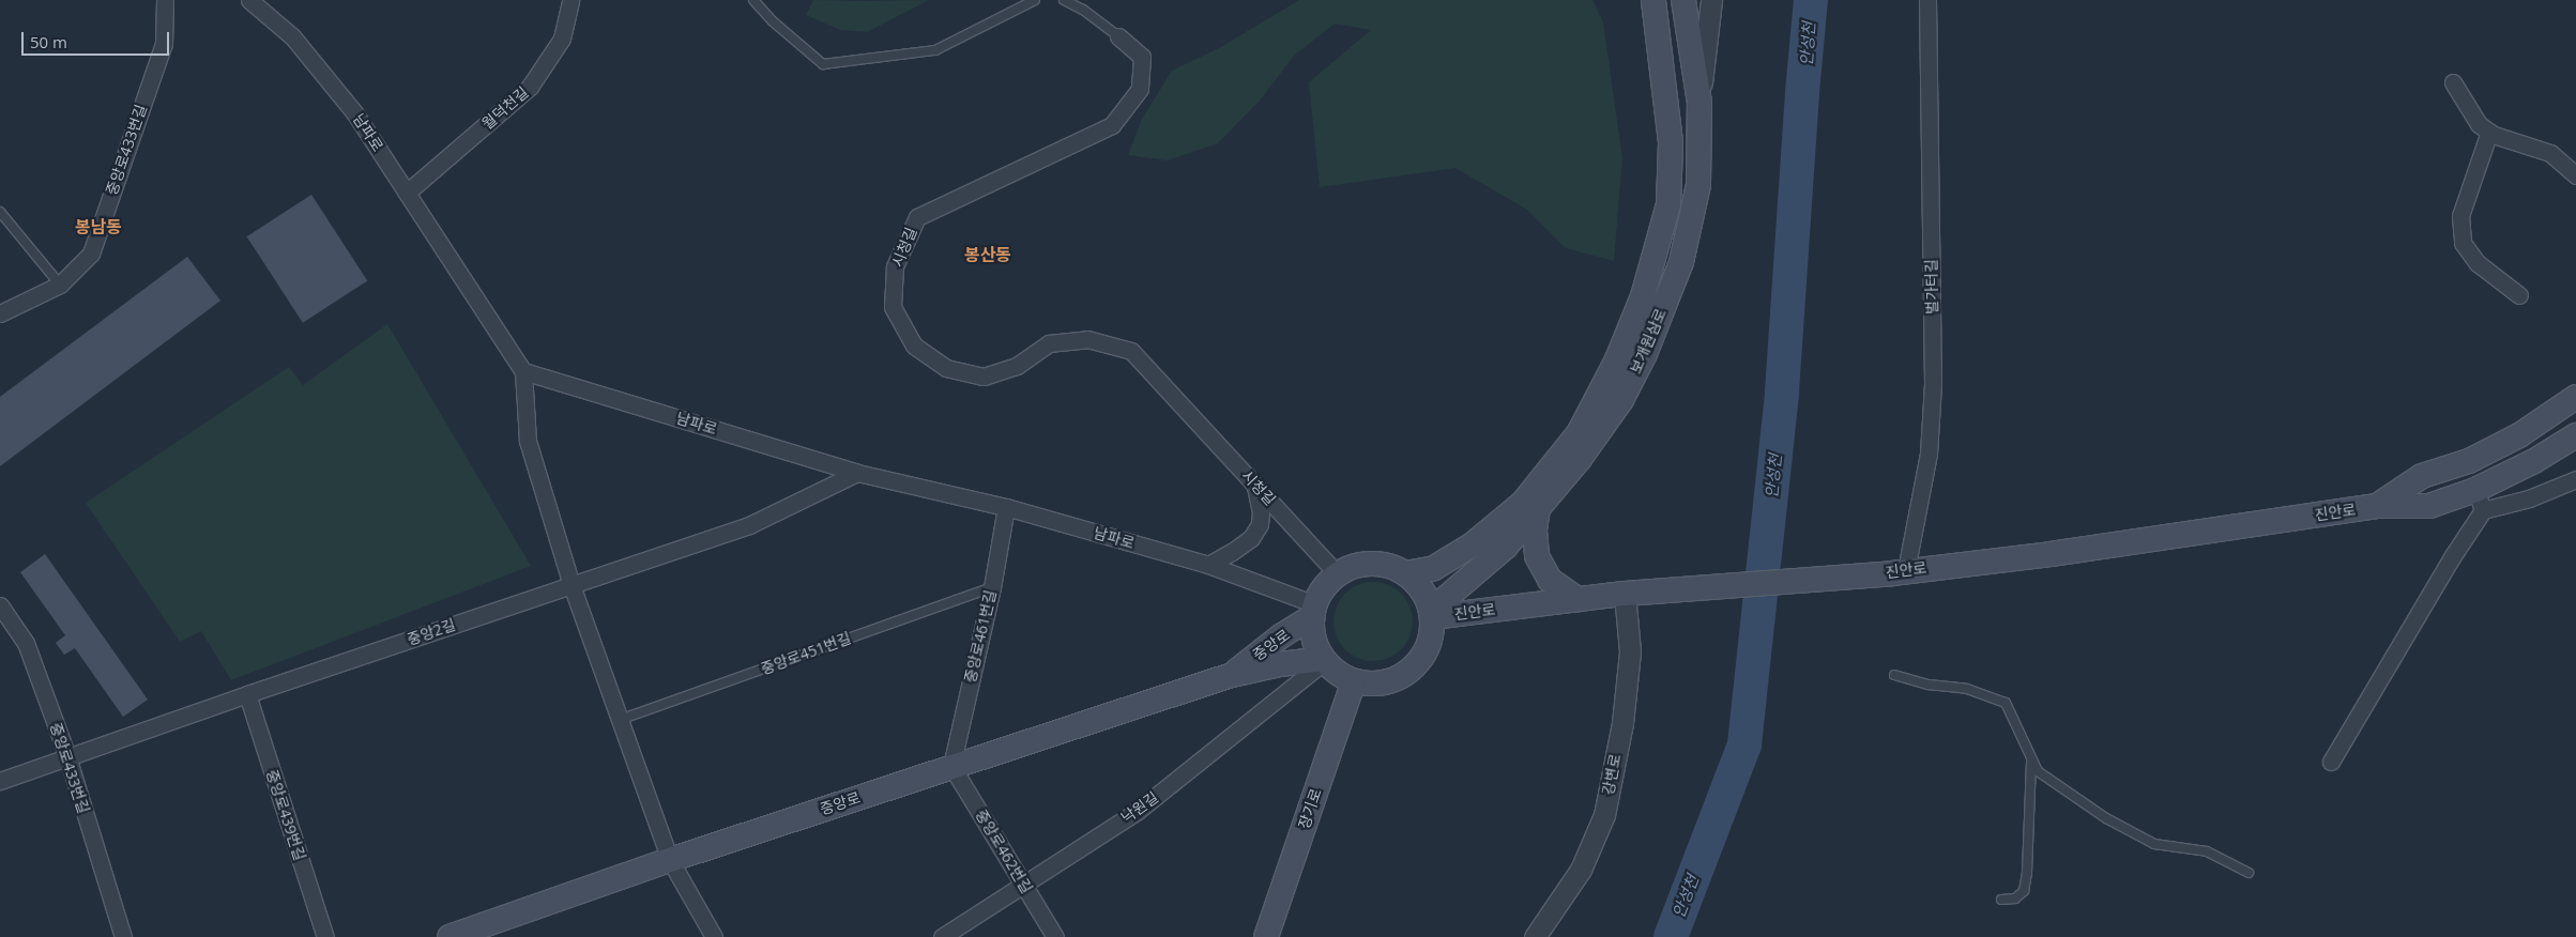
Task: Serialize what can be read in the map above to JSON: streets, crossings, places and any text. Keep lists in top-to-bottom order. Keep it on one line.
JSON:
{"streets":{"main road":["보개원삼로","진안로","중앙로","장기로"],"street":["월덕천길","남파로","중앙로433번길","시청길","벌가터길","중앙2길","중앙로461번길","강변로","낙원길","중앙로439번길","중앙로462번길"],"lane":["중앙로451번길"]},"crossings":[["월덕천길","남파로"],["남파로","시청길"],["남파로","보개원삼로"],["남파로","진안로"],["남파로","중앙2길"],["남파로","중앙로461번길"],["남파로","중앙로"],["남파로","낙원길"],["남파로","장기로"],["중앙로433번길","중앙2길"],["시청길","보개원삼로"],["시청길","진안로"],["시청길","중앙로"],["시청길","낙원길"],["시청길","장기로"],["벌가터길","진안로"],["보개원삼로","진안로"],["보개원삼로","중앙로"],["보개원삼로","낙원길"],["보개원삼로","장기로"],["진안로","중앙로"],["진안로","강변로"],["진안로","낙원길"],["진안로","장기로"],["중앙2길","중앙로439번길"],["중앙로461번길","중앙로"],["중앙로461번길","중앙로451번길"],["중앙로461번길","중앙로462번길"],["중앙로","낙원길"],["중앙로","장기로"],["중앙로","중앙로462번길"],["낙원길","장기로"],["낙원길","중앙로462번길"]],"districts":["봉남동","봉산동"],"water":["안성천"],"scale_bar":"50 m"}
